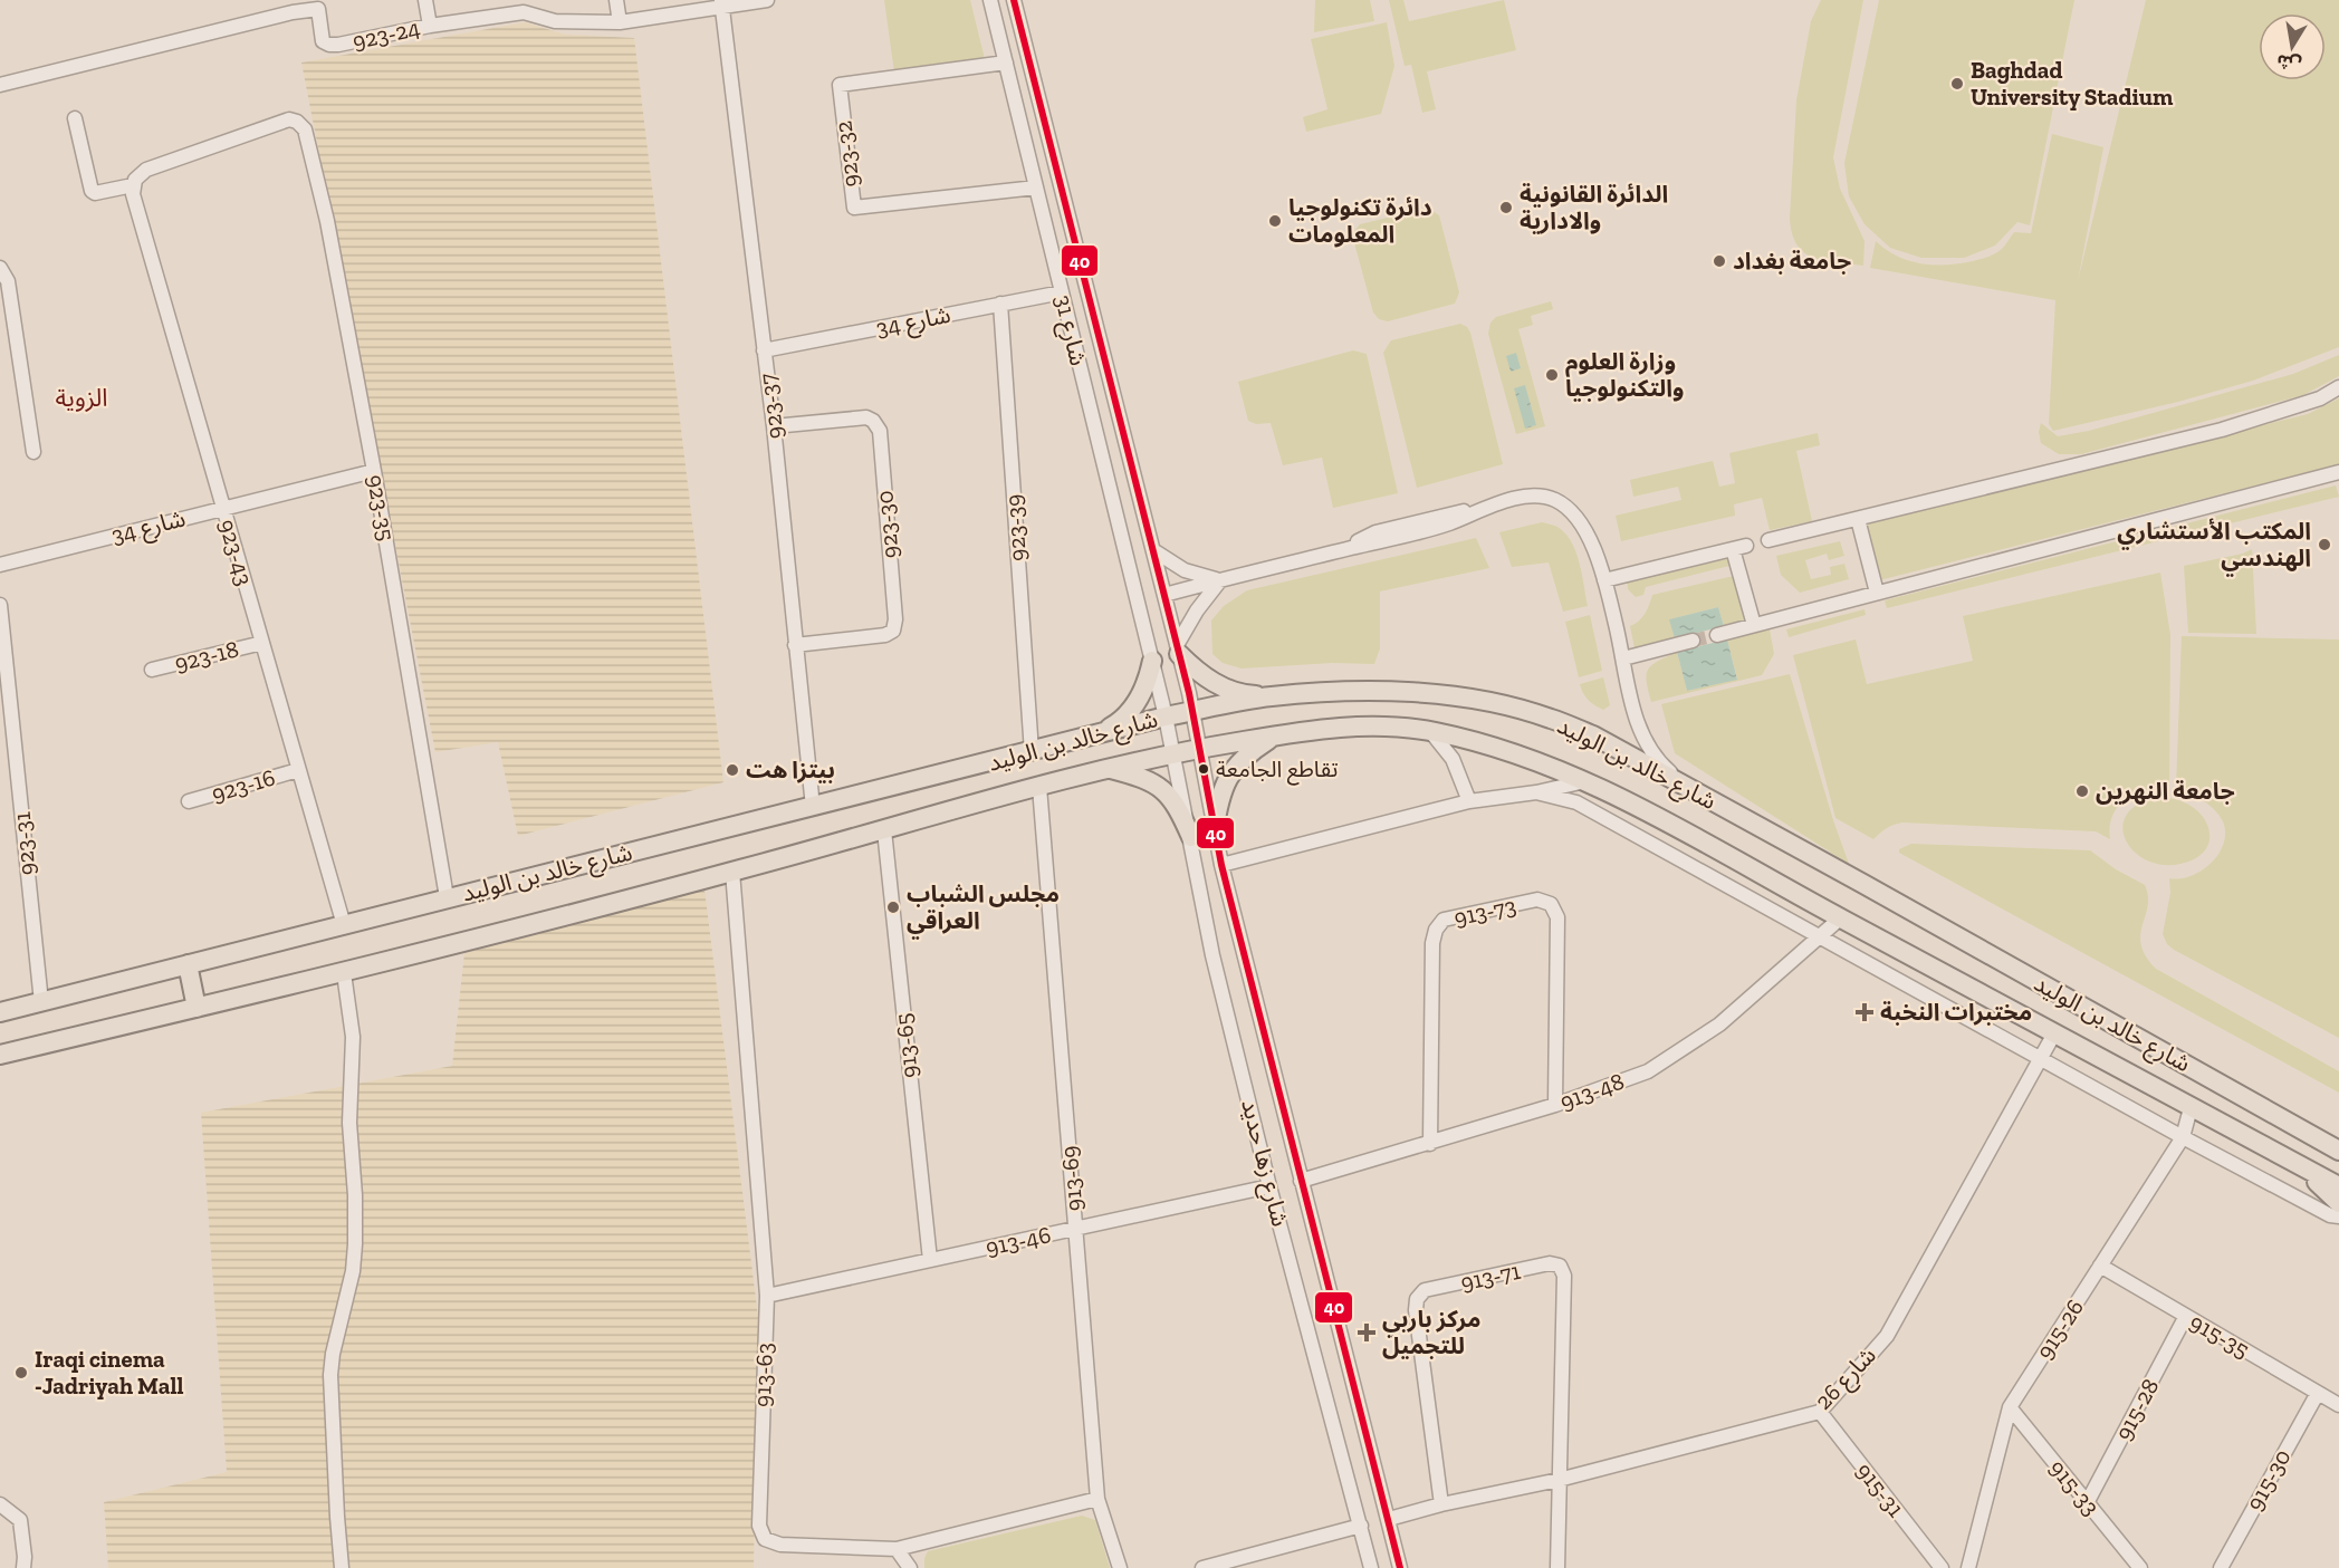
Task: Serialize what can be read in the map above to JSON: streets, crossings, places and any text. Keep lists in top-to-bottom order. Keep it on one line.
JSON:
{"streets":{"main road":["شارع خالد بن الوليد"],"street":["923-24","923-32","شارع 34","شارع 31","923-37","923-35","923-30","923-39","923-43","923-18","923-16","923-31","913-73","913-65","913-48","شارع زها حديد","913-69","913-46","913-71","915-26","915-35","913-63","شارع 26","915-28","915-30","915-33","915-31"]},"crossings":[["923-24","923-37"],["923-32","شارع 31"],["شارع 34","شارع 31"],["شارع 34","923-37"],["شارع 34","923-35"],["شارع 34","923-39"],["شارع 34","923-43"],["شارع 31","شارع خالد بن الوليد"],["شارع 31","شارع زها حديد"],["923-37","923-30"],["923-37","شارع خالد بن الوليد"],["923-35","923-43"],["923-35","شارع خالد بن الوليد"],["923-39","شارع خالد بن الوليد"],["923-43","923-18"],["923-43","شارع خالد بن الوليد"],["923-43","923-16"],["شارع خالد بن الوليد","923-31"],["شارع خالد بن الوليد","913-65"],["شارع خالد بن الوليد","913-48"],["شارع خالد بن الوليد","شارع زها حديد"],["شارع خالد بن الوليد","913-69"],["شارع خالد بن الوليد","915-26"],["شارع خالد بن الوليد","913-63"],["شارع خالد بن الوليد","شارع 26"],["913-73","913-48"],["913-65","913-46"],["913-48","شارع زها حديد"],["شارع زها حديد","913-46"],["شارع زها حديد","شارع 26"],["913-69","913-46"],["913-69","913-63"],["913-46","913-63"],["913-71","شارع 26"],["915-26","915-35"],["915-26","915-33"],["915-35","915-28"],["915-35","915-30"],["شارع 26","915-31"],["915-28","915-33"]],"districts":["الزوية"],"places":{"other":["Baghdad University Stadium","الدائرة القانونية والادارية","دائرة تكنولوجيا المعلومات","جامعة بغداد","وزارة العلوم والتكنولوجيا","المكتب الأستشاري الهندسي","تقاطع الجامعة","بيتزا هت","جامعة النهرين","مجلس الشباب العراقي","Iraqi cinema -Jadriyah Mall"],"health":["مختبرات النخبة","مركز باربي للتجميل"]},"lines":["transit line 40"],"north":"bottom"}
